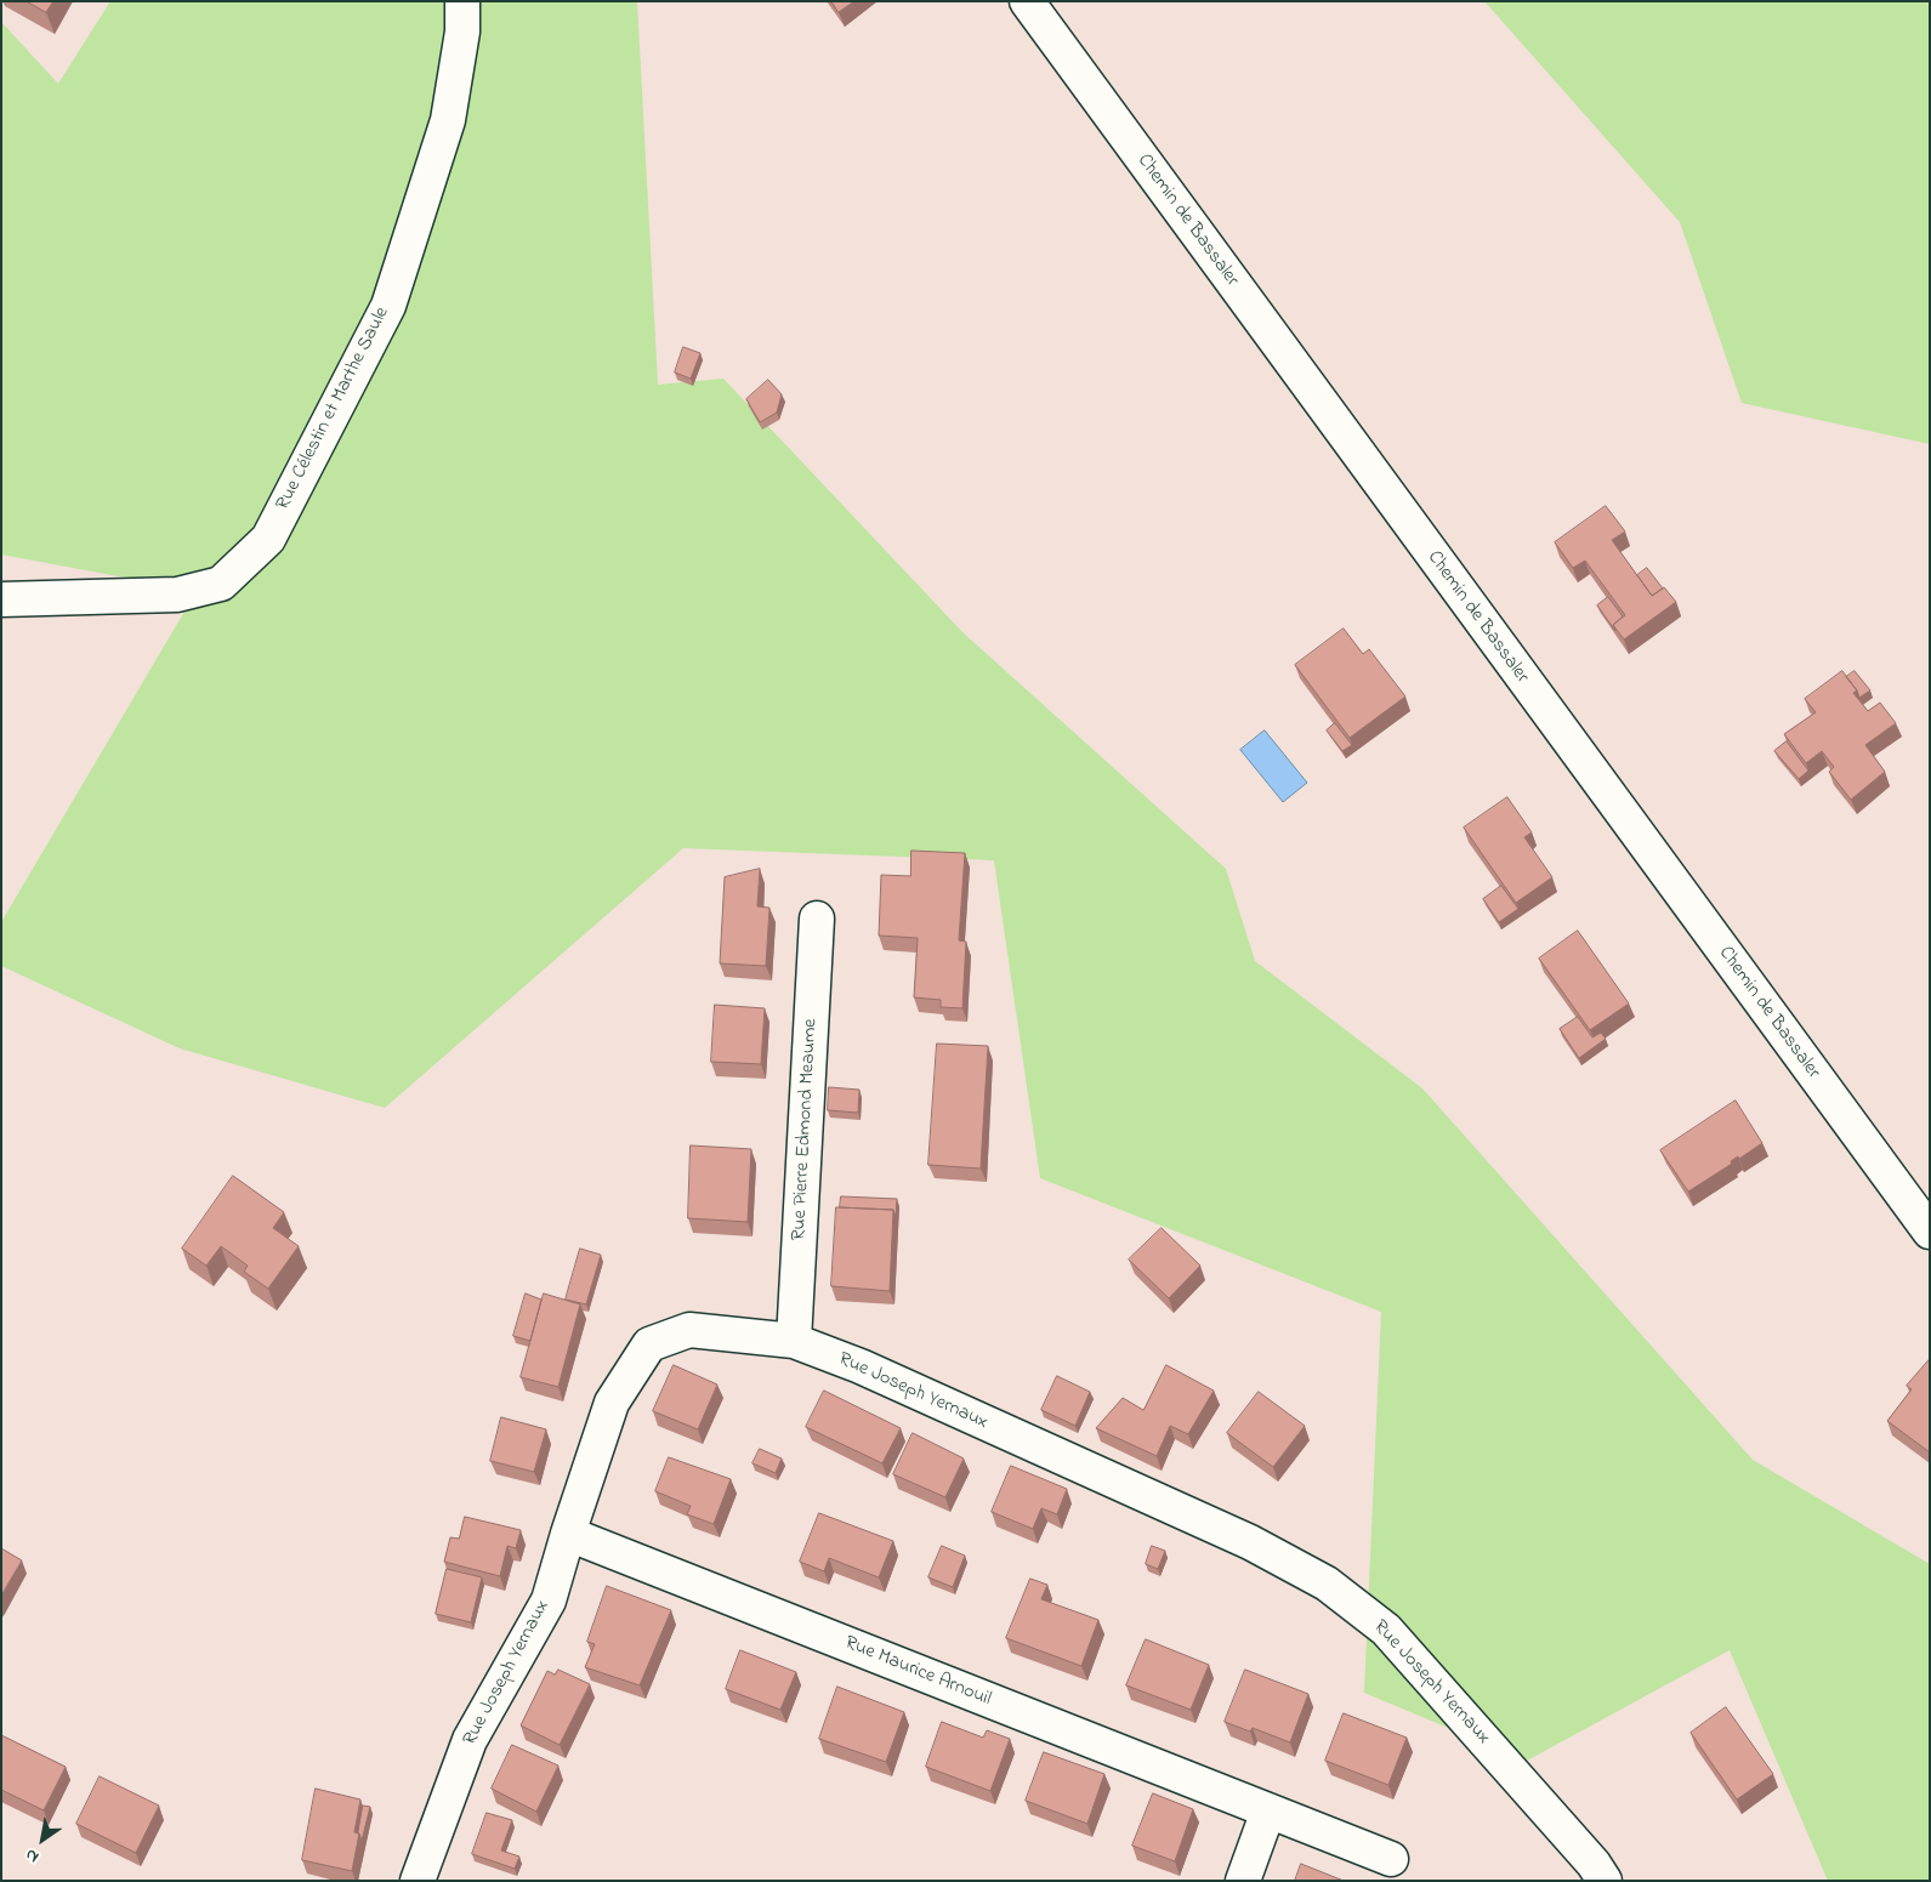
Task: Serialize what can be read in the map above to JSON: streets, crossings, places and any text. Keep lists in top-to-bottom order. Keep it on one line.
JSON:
{"streets":{"street":["Chemin de Bassaler","Rue Célestin et Marthe Saule","Rue Pierre Edmond Meaume","Rue Joseph Yernaux","Rue Maurice Arnouil"]},"crossings":[["Rue Pierre Edmond Meaume","Rue Joseph Yernaux"],["Rue Joseph Yernaux","Rue Maurice Arnouil"]],"north":"bottom left"}
